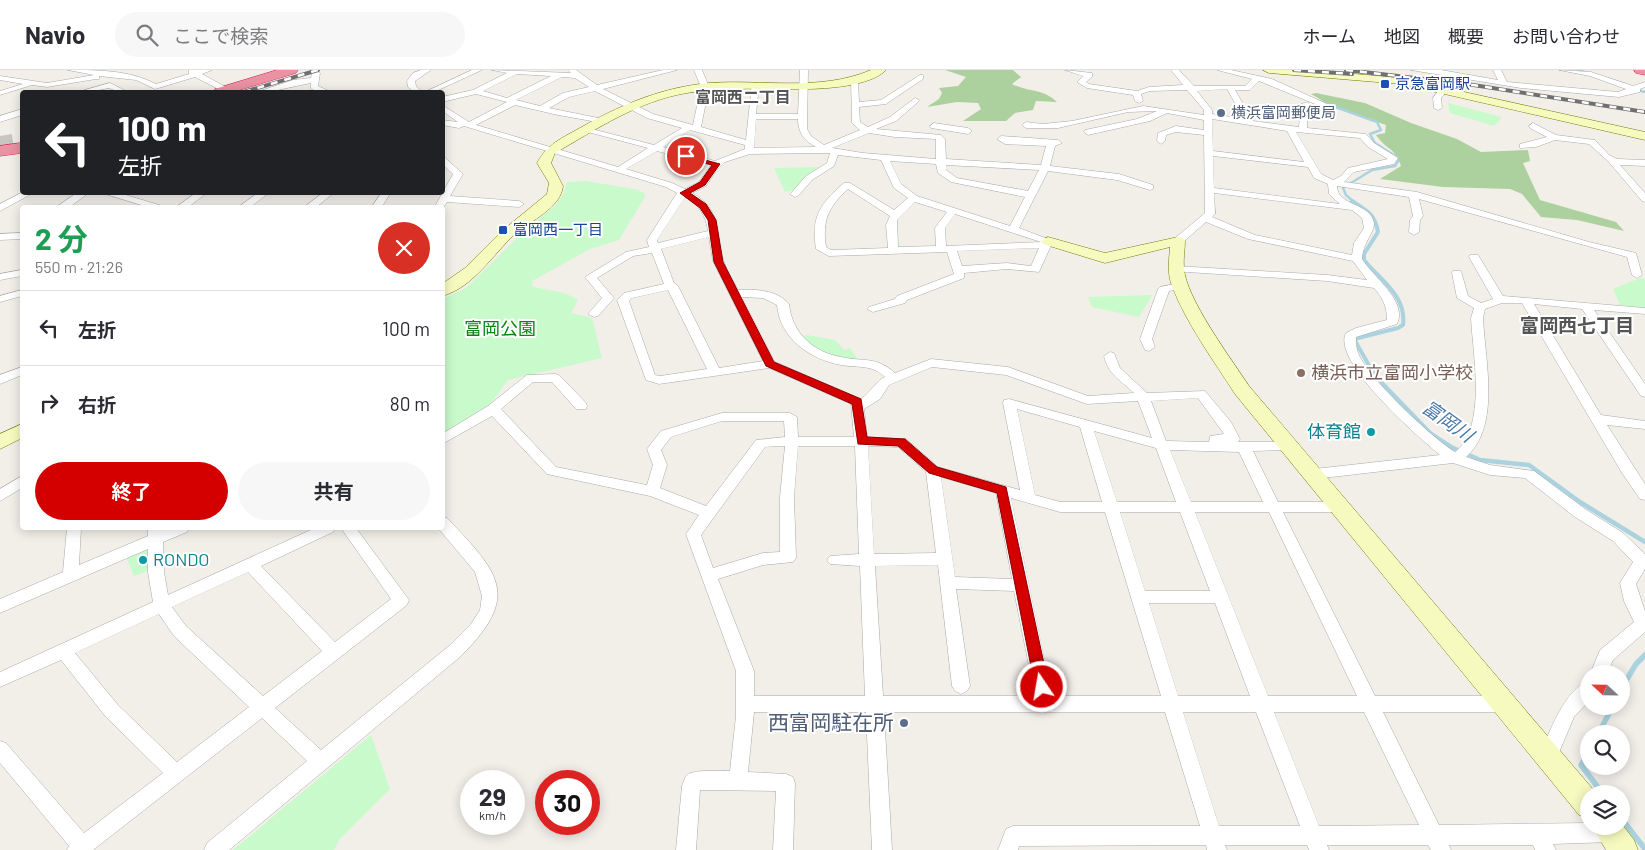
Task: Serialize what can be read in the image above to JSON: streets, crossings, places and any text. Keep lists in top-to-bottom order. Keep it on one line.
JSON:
{"districts":["富岡西二丁目","富岡西七丁目"],"water":["富岡川"],"parks":["富岡公園"],"places":{"transit":["京急富岡駅","富岡西一丁目"],"other":["横浜富岡郵便局","横浜市立富岡小学校","体育館","RONDO","西富岡駐在所"]},"north":"left","page":{"header":"Navio","search":"ここで検索","nav":["ホーム","地図","概要","お問い合わせ"],"turn":["100 m","左折"],"heading":["2 分","550 m · 21:26"],"list":[{"name":"左折","value":"100 m"},{"name":"右折","value":"80 m"}],"buttons":["終了","共有"],"speed":"29 km/h","limit":"30"}}
